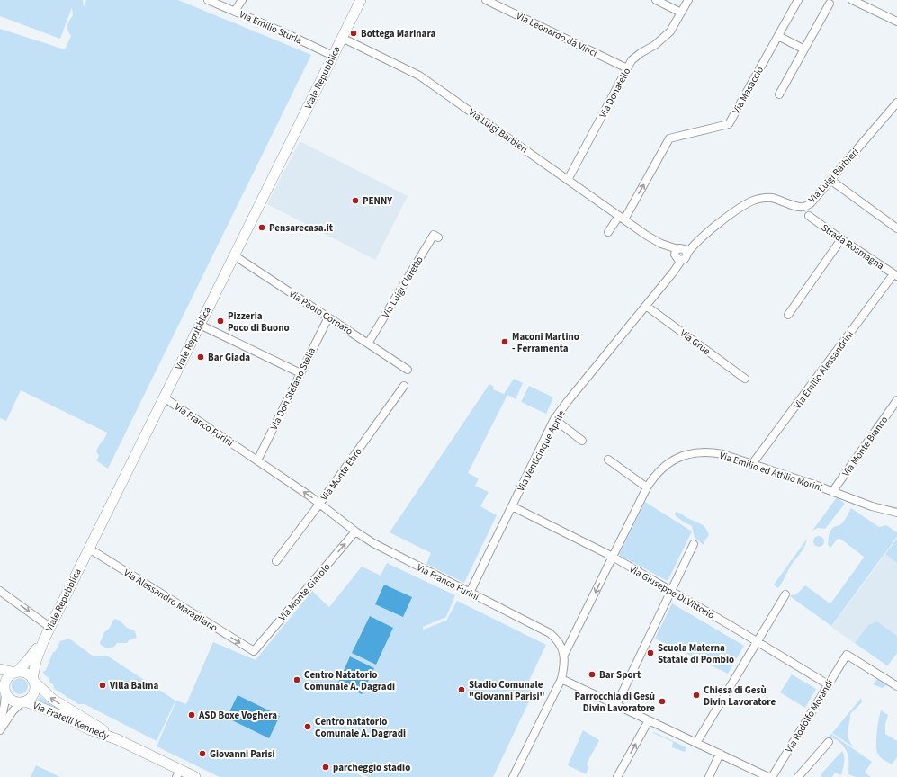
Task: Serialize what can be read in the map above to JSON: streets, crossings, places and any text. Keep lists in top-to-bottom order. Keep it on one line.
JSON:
{"streets":{"main road":["Viale Repubblica","Via Fratelli Kennedy"],"street":["Via Emilio Sturla","Via Leonardo da Vinci","Via Masaccio","Via Donatello","Via Luigi Barbieri","Strada Rosmagna","Via Luigi Claretto","Via Paolo Cornaro","Via Grue","Via Emilio Alessandrini","Via Don Stefano Stella","Via Franco Furini","Via Monte Bianco","Via Venticinque Aprile","Via Emilio ed Attilio Morini","Via Monte Ebro","Via Monte Giarolo","Via Giuseppe Di Vittorio","Via Alessandro Maragliano","Via Rodolfo Morandi"]},"crossings":[["Via Emilio Sturla","Viale Repubblica"],["Via Leonardo da Vinci","Via Donatello"],["Viale Repubblica","Via Luigi Barbieri"],["Viale Repubblica","Via Paolo Cornaro"],["Viale Repubblica","Via Franco Furini"],["Viale Repubblica","Via Alessandro Maragliano"],["Viale Repubblica","Via Fratelli Kennedy"],["Via Masaccio","Via Luigi Barbieri"],["Via Donatello","Via Luigi Barbieri"],["Via Luigi Barbieri","Strada Rosmagna"],["Via Luigi Barbieri","Via Venticinque Aprile"],["Strada Rosmagna","Via Emilio Alessandrini"],["Via Luigi Claretto","Via Paolo Cornaro"],["Via Paolo Cornaro","Via Don Stefano Stella"],["Via Grue","Via Venticinque Aprile"],["Via Emilio Alessandrini","Via Emilio ed Attilio Morini"],["Via Don Stefano Stella","Via Franco Furini"],["Via Franco Furini","Via Venticinque Aprile"],["Via Franco Furini","Via Emilio ed Attilio Morini"],["Via Franco Furini","Via Monte Ebro"],["Via Franco Furini","Via Monte Giarolo"],["Via Monte Bianco","Via Emilio ed Attilio Morini"],["Via Venticinque Aprile","Via Giuseppe Di Vittorio"],["Via Emilio ed Attilio Morini","Via Giuseppe Di Vittorio"],["Via Monte Giarolo","Via Alessandro Maragliano"],["Via Giuseppe Di Vittorio","Via Rodolfo Morandi"]],"one_way":["Via Masaccio","Via Monte Giarolo","Via Alessandro Maragliano"],"places":["Bottega Marinara","PENNY","Pensarecasa.it","Pizzeria Poco di Buono","Maconi Martino - Ferramenta","Bar Giada","Scuola Materna Statale di Pombio","Bar Sport","Centro Natatorio Comunale A. Dagradi","Villa Balma","Stadio Comunale \"Giovanni Parisi\"","Chiesa di Gesù Divin Lavoratore","Parrocchia di Gesù Divin Lavoratore","ASD Boxe Voghera","Centro natatorio Comunale A. Dagradi","Giovanni Parisi","parcheggio stadio"]}
